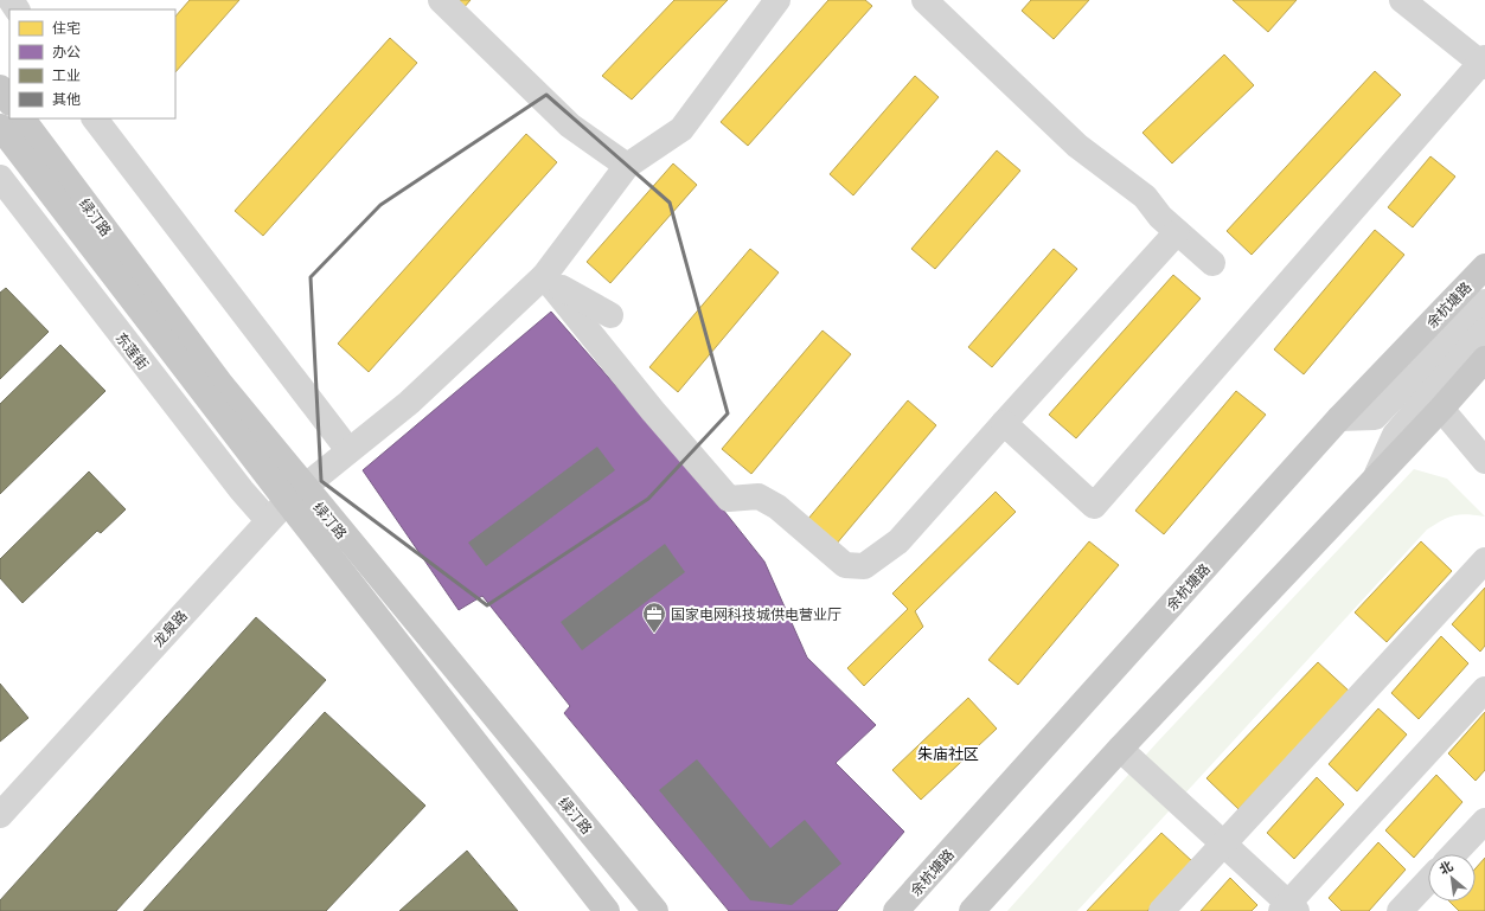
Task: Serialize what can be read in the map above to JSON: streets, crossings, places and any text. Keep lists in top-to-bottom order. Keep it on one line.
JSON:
{"streets":{"main road":["绿汀路","余杭塘路"],"street":["东莲街","龙泉路"]},"crossings":[["绿汀路","龙泉路"],["东莲街","龙泉路"]],"districts":["朱庙社区"],"places":{"office":["国家电网科技城供电营业厅"]},"legend":["住宅","办公","工业","其他"],"north":"top left"}
